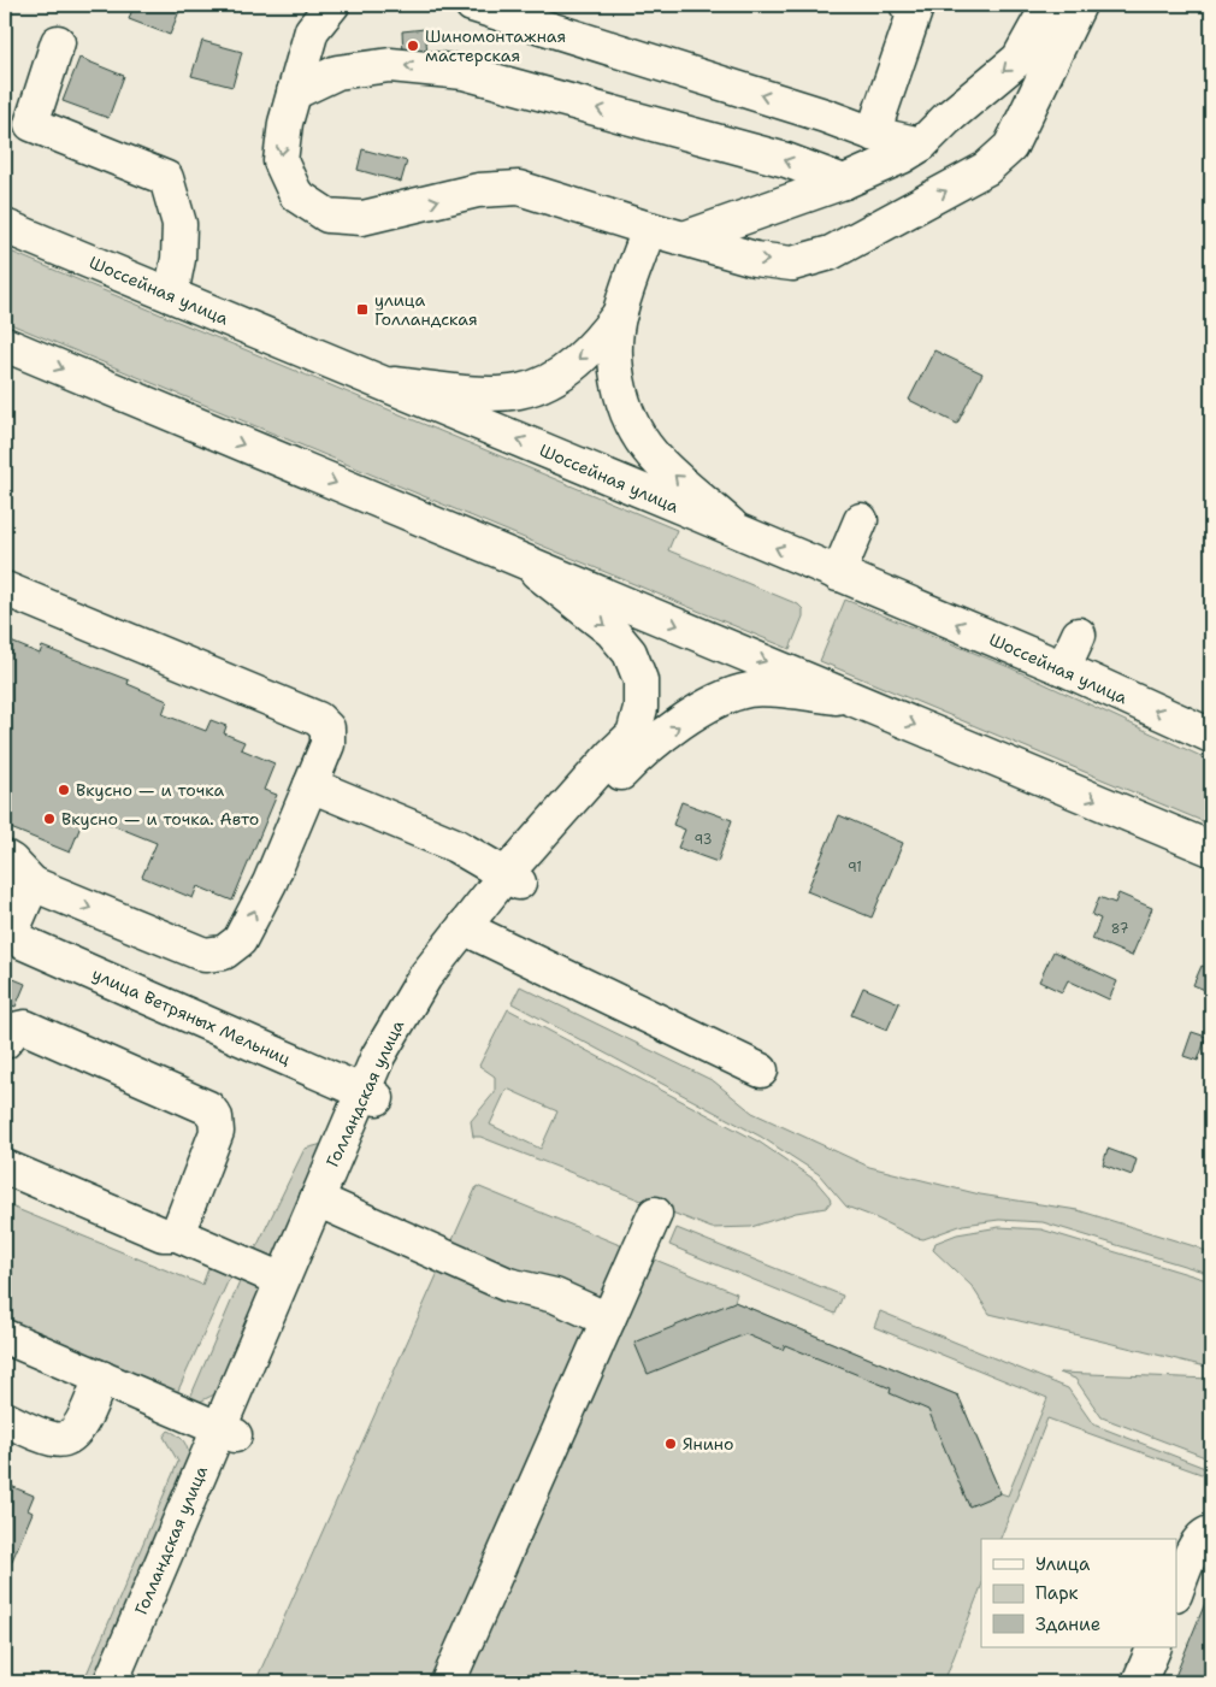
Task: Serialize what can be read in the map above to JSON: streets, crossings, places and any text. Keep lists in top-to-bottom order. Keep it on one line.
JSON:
{"streets":{"street":["Шоссейная улица","улица Ветряных Мельниц","Голландская улица"]},"crossings":[["улица Ветряных Мельниц","Голландская улица"]],"places":{"other":["Шиномонтажная мастерская","Вкусно — и точка","Вкусно — и точка. Авто","Янино"],"transit":["улица Голландская"]},"house_numbers":["93","91","87"],"legend":["Улица","Парк","Здание"]}
